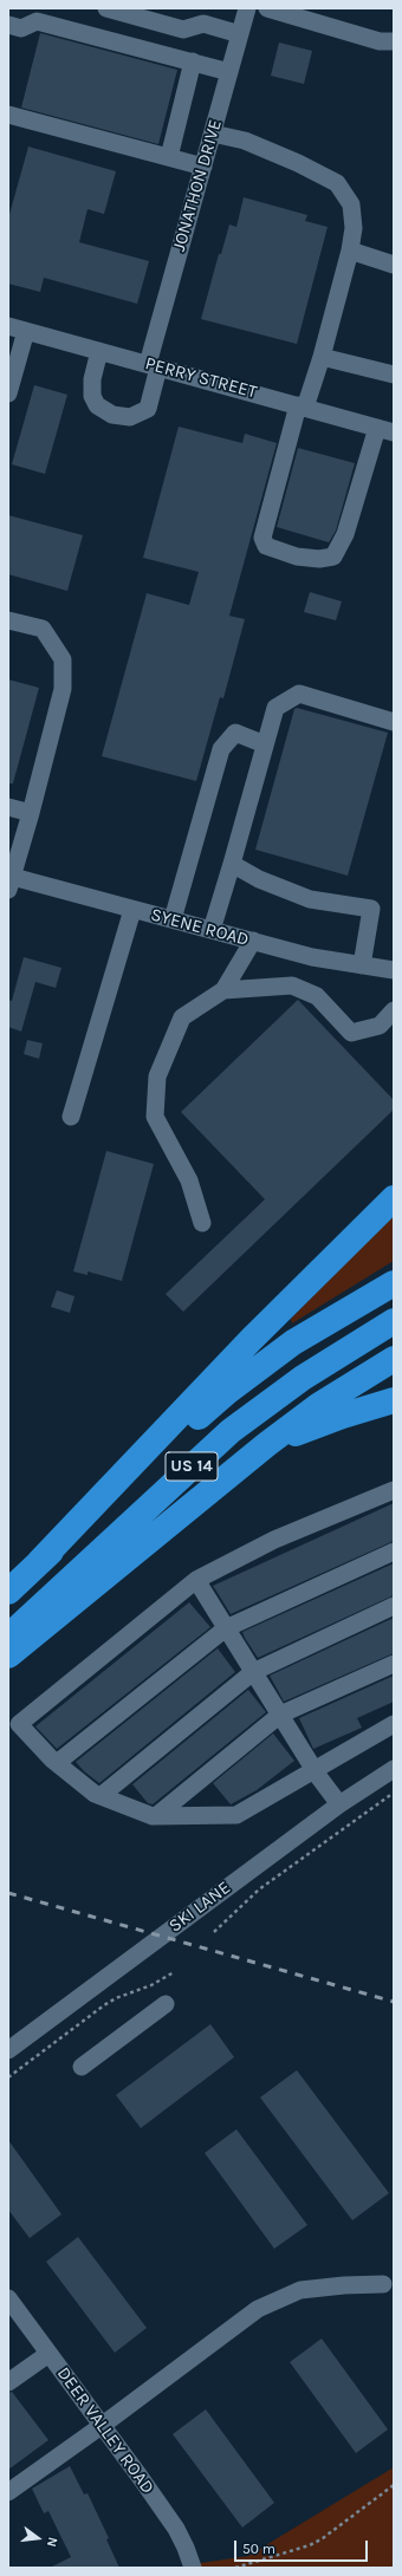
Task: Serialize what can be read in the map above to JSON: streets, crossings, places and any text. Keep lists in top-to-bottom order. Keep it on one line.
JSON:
{"streets":{"highway":["US 14"],"street":["JONATHON DRIVE","PERRY STREET","SYENE ROAD","SKI LANE","DEER VALLEY ROAD"]},"crossings":[["JONATHON DRIVE","PERRY STREET"]],"scale_bar":"50 m","north":"right"}
